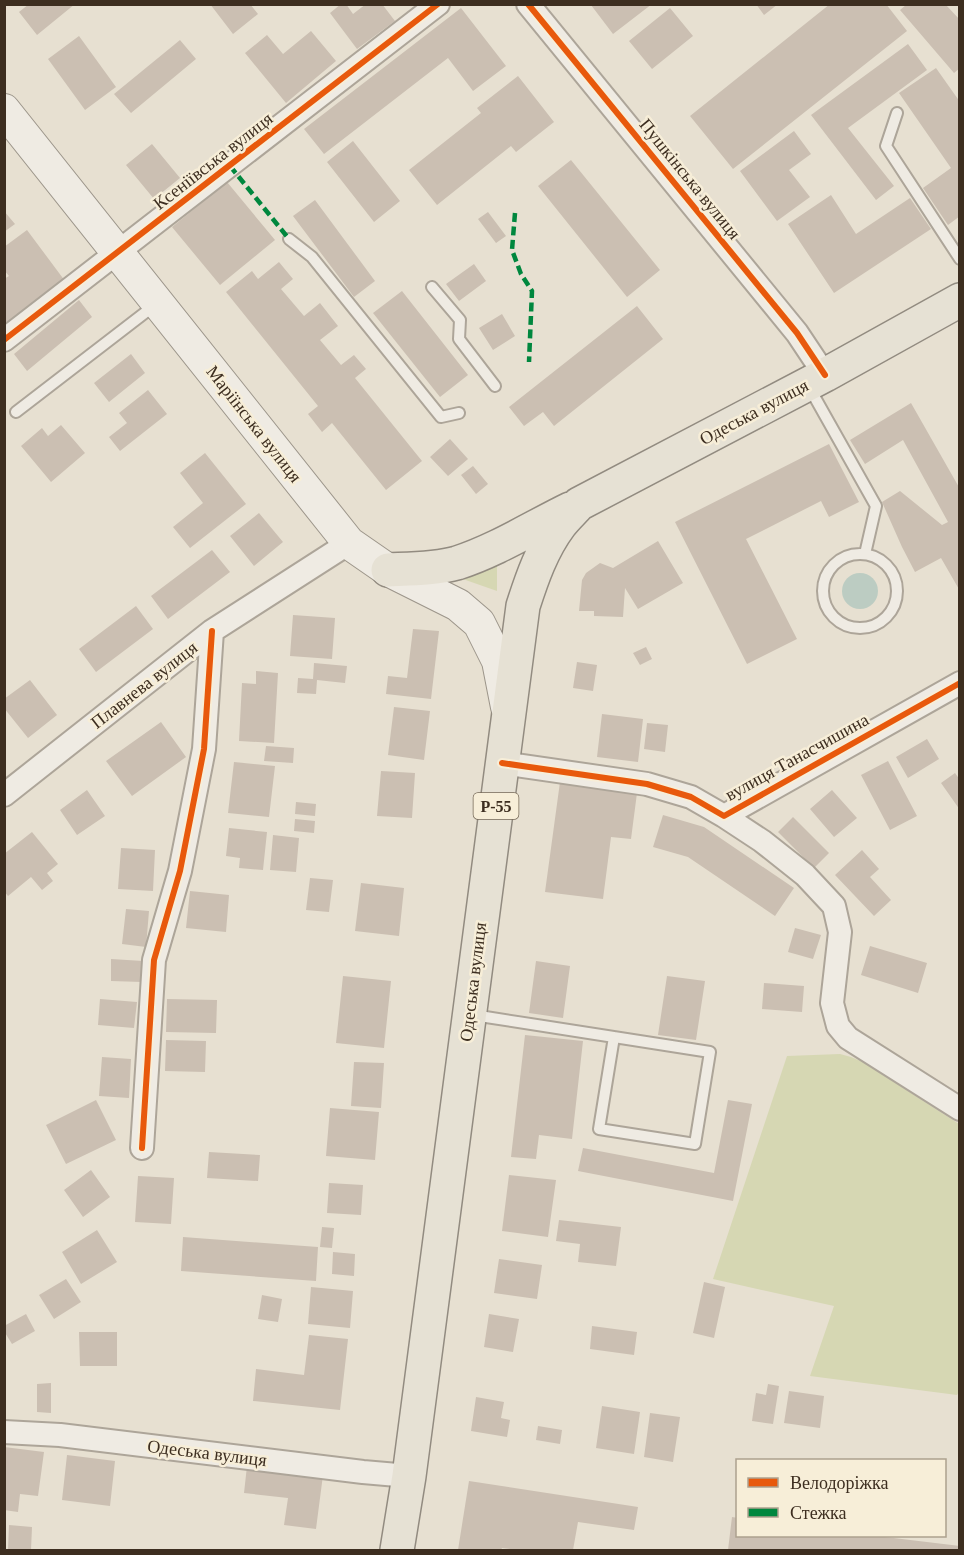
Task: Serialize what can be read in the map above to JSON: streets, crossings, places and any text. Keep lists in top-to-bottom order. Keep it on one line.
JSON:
{"streets":{"main road":["Одеська вулиця","Маріїнська вулиця","Р-55"],"street":["Ксеніївська вулиця","Пушкінська вулиця","Плавнева вулиця","вулиця Танасчишина"]},"crossings":[["Ксеніївська вулиця","Маріїнська вулиця"],["Пушкінська вулиця","Одеська вулиця"],["Одеська вулиця","Маріїнська вулиця"],["Одеська вулиця","вулиця Танасчишина"],["Маріїнська вулиця","Плавнева вулиця"]],"legend":["Велодоріжка","Стежка"]}
